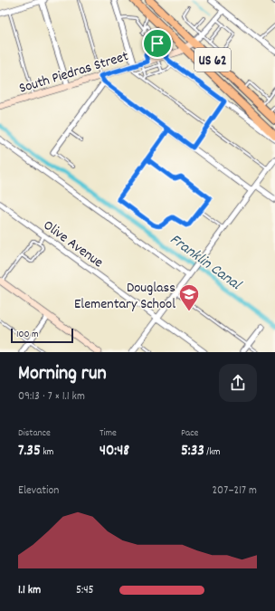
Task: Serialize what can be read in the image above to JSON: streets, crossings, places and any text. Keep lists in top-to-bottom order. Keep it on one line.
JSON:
{"streets":{"main road":["US 62","South Piedras Street"],"street":["Olive Avenue"]},"crossings":[["US 62","South Piedras Street"]],"water":["Franklin Canal"],"places":{"school or university":["Douglass Elementary School"]},"scale_bar":"100 m","page":{"scale":"100 m","heading":["Morning run","09:13 · 7 × 1.1 km"],"stats":[["Distance","7.35 km"],["Time","40:48"],["Pace","5:33 /km"]],"chart":["Elevation","207–217 m"],"list":[{"name":"1.1 km","note":"5:45"}]}}
